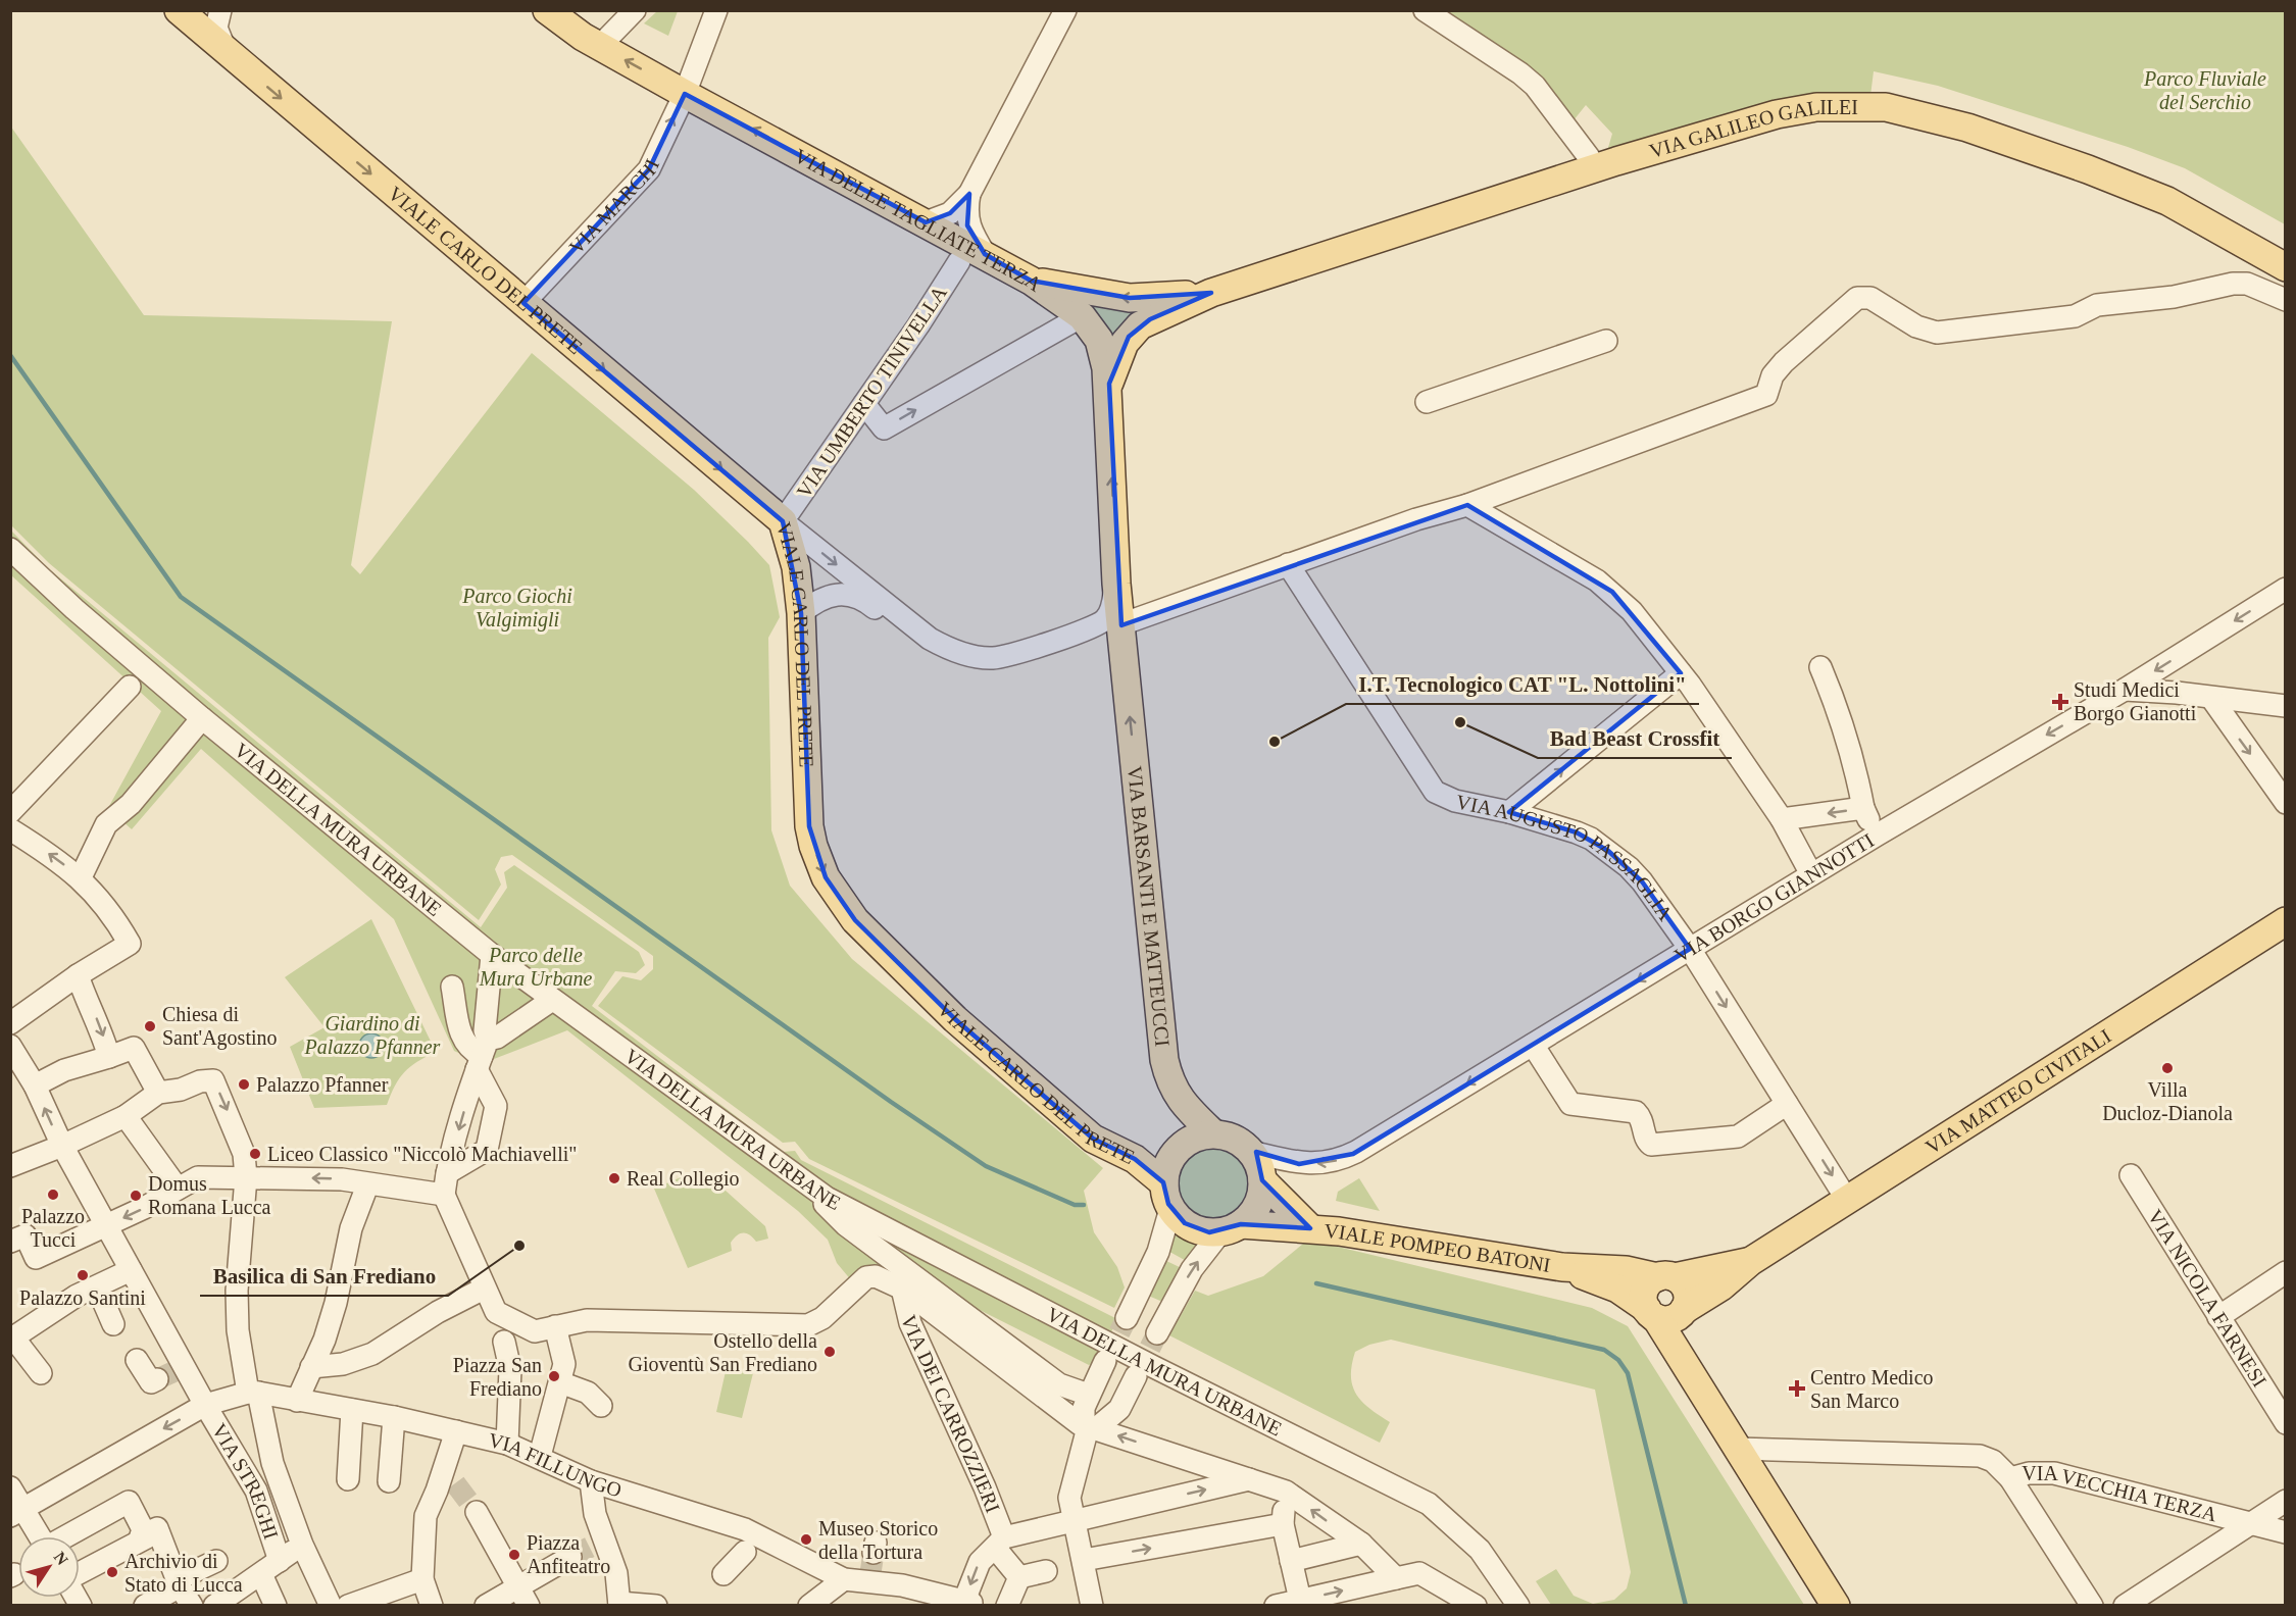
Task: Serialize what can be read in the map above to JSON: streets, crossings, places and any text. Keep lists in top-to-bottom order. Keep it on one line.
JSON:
{"streets":{"main road":["VIA GALILEO GALILEI","VIA DELLE TAGLIATE TERZA","VIALE CARLO DEL PRETE","VIA BARSANTI E MATTEUCCI","VIA MATTEO CIVITALI","VIALE POMPEO BATONI"],"street":["VIA MARCHI","VIA UMBERTO TINIVELLA","VIA DELLA MURA URBANE","VIA AUGUSTO PASSAGLIA","VIA BORGO GIANNOTTI","VIA NICOLA FARNESI","VIA DEI CARROZZIERI","VIA FILLUNGO","VIA STREGHI","VIA VECCHIA TERZA"]},"crossings":[["VIA GALILEO GALILEI","VIA DELLE TAGLIATE TERZA"],["VIA GALILEO GALILEI","VIA BARSANTI E MATTEUCCI"],["VIA MARCHI","VIA DELLE TAGLIATE TERZA"],["VIA MARCHI","VIALE CARLO DEL PRETE"],["VIA DELLE TAGLIATE TERZA","VIA UMBERTO TINIVELLA"],["VIA DELLE TAGLIATE TERZA","VIA BARSANTI E MATTEUCCI"],["VIALE CARLO DEL PRETE","VIA UMBERTO TINIVELLA"],["VIALE CARLO DEL PRETE","VIA BORGO GIANNOTTI"],["VIALE CARLO DEL PRETE","VIA BARSANTI E MATTEUCCI"],["VIALE CARLO DEL PRETE","VIALE POMPEO BATONI"],["VIA UMBERTO TINIVELLA","VIA BARSANTI E MATTEUCCI"],["VIA AUGUSTO PASSAGLIA","VIA BORGO GIANNOTTI"],["VIA AUGUSTO PASSAGLIA","VIA MATTEO CIVITALI"],["VIA BORGO GIANNOTTI","VIA BARSANTI E MATTEUCCI"],["VIA BORGO GIANNOTTI","VIALE POMPEO BATONI"],["VIA BARSANTI E MATTEUCCI","VIALE POMPEO BATONI"],["VIA MATTEO CIVITALI","VIALE POMPEO BATONI"],["VIA DEI CARROZZIERI","VIA FILLUNGO"],["VIA FILLUNGO","VIA STREGHI"]],"one_way":["VIA MARCHI","VIA DELLE TAGLIATE TERZA","VIALE CARLO DEL PRETE","VIA BORGO GIANNOTTI"],"parks":["Parco Fluviale del Serchio","Parco Giochi Valgimigli","Parco delle Mura Urbane","Giardino di Palazzo Pfanner"],"places":{"health":["Studi Medici Borgo Gianotti","Centro Medico San Marco"],"other":["Bad Beast Crossfit","I.T. Tecnologico CAT \"L. Nottolini\"","Chiesa di Sant'Agostino","Villa Ducloz-Dianola","Palazzo Pfanner","Liceo Classico \"Niccolò Machiavelli\"","Real Collegio","Palazzo Tucci","Domus Romana Lucca","Basilica di San Frediano","Palazzo Santini","Ostello della Gioventù San Frediano","Piazza San Frediano","Museo Storico della Tortura","Piazza Anfiteatro","Archivio di Stato di Lucca"]},"north":"top right"}
